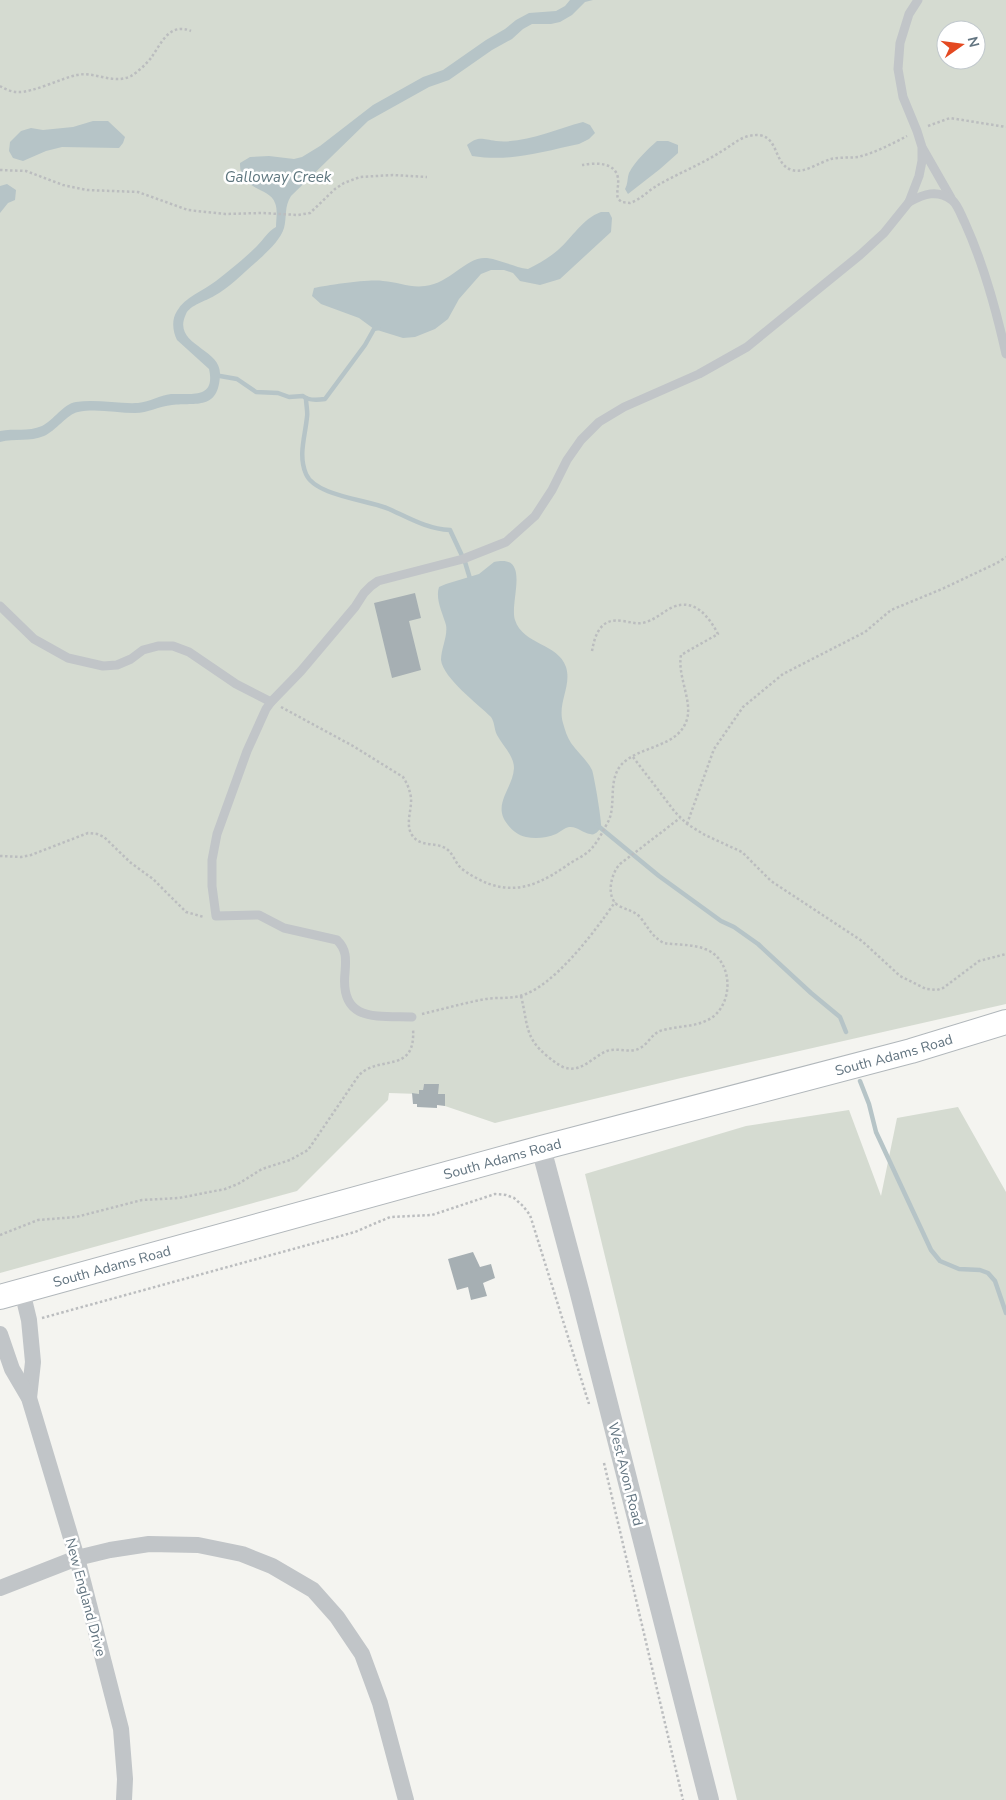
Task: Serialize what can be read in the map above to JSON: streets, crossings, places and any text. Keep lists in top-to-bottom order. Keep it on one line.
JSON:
{"streets":{"main road":["South Adams Road"],"street":["West Avon Road","New England Drive"]},"crossings":[["South Adams Road","West Avon Road"],["South Adams Road","New England Drive"]],"water":["Galloway Creek"],"north":"right"}
